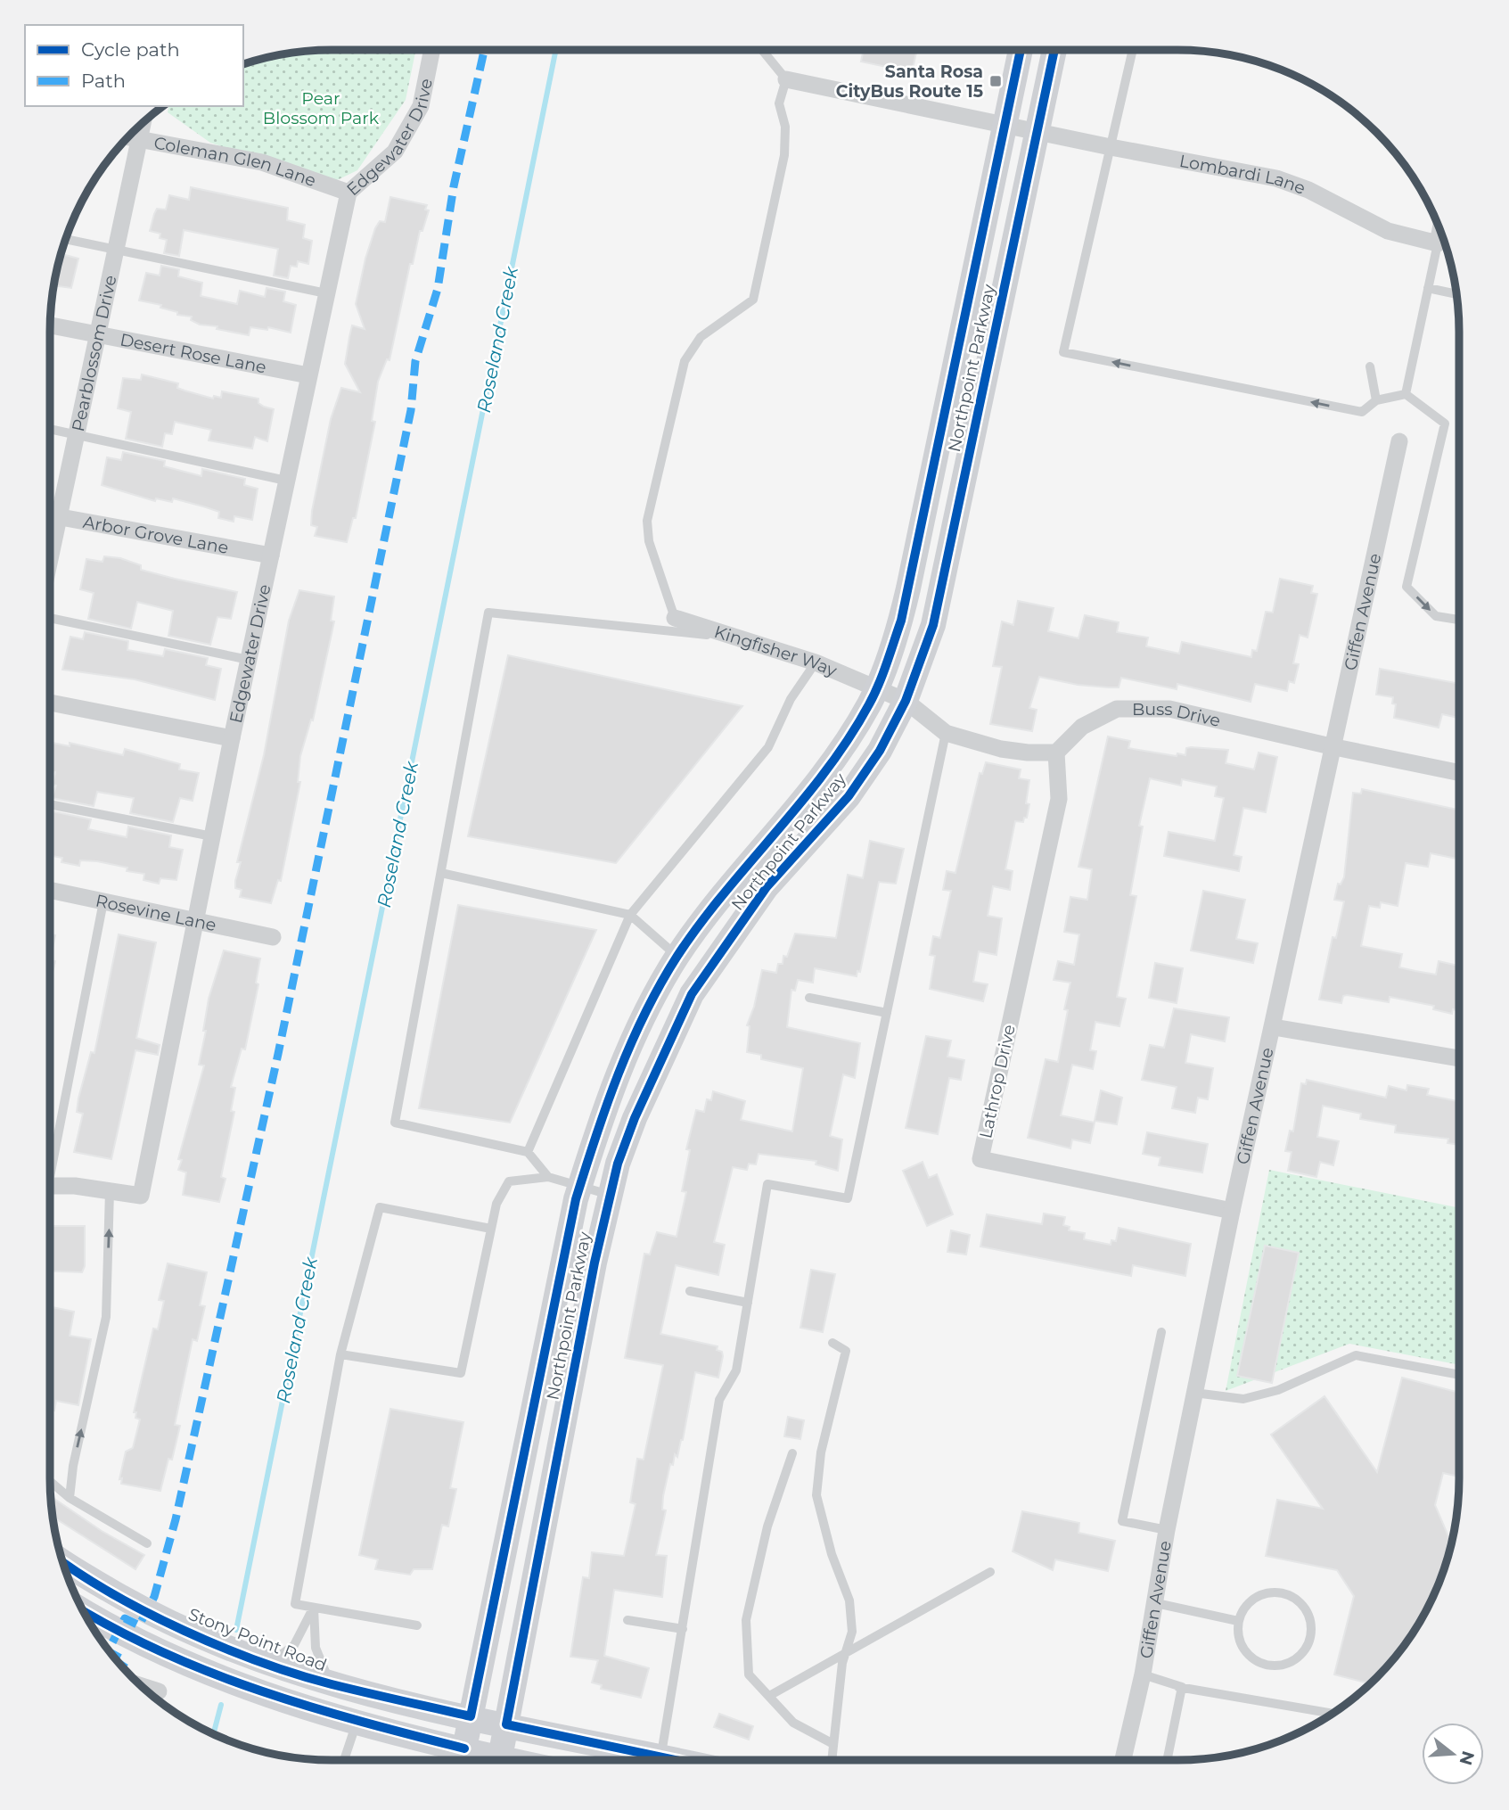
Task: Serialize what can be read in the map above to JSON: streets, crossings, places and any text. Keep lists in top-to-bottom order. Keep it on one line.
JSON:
{"streets":{"street":["Edgewater Drive","Coleman Glen Lane","Lombardi Lane","Desert Rose Lane","Pearblossom Drive","Northpoint Parkway","Arbor Grove Lane","Giffen Avenue","Kingfisher Way","Buss Drive","Rosevine Lane","Lathrop Drive","Stony Point Road"]},"crossings":[["Edgewater Drive","Coleman Glen Lane"],["Edgewater Drive","Desert Rose Lane"],["Edgewater Drive","Arbor Grove Lane"],["Edgewater Drive","Rosevine Lane"],["Coleman Glen Lane","Pearblossom Drive"],["Lombardi Lane","Northpoint Parkway"],["Desert Rose Lane","Pearblossom Drive"],["Pearblossom Drive","Arbor Grove Lane"],["Northpoint Parkway","Kingfisher Way"],["Northpoint Parkway","Stony Point Road"],["Giffen Avenue","Buss Drive"],["Giffen Avenue","Lathrop Drive"],["Buss Drive","Lathrop Drive"]],"water":["Roseland Creek"],"parks":["Pear Blossom Park"],"places":{"transit":["Santa Rosa CityBus Route 15"]},"legend":["Cycle path","Path"],"north":"right"}
